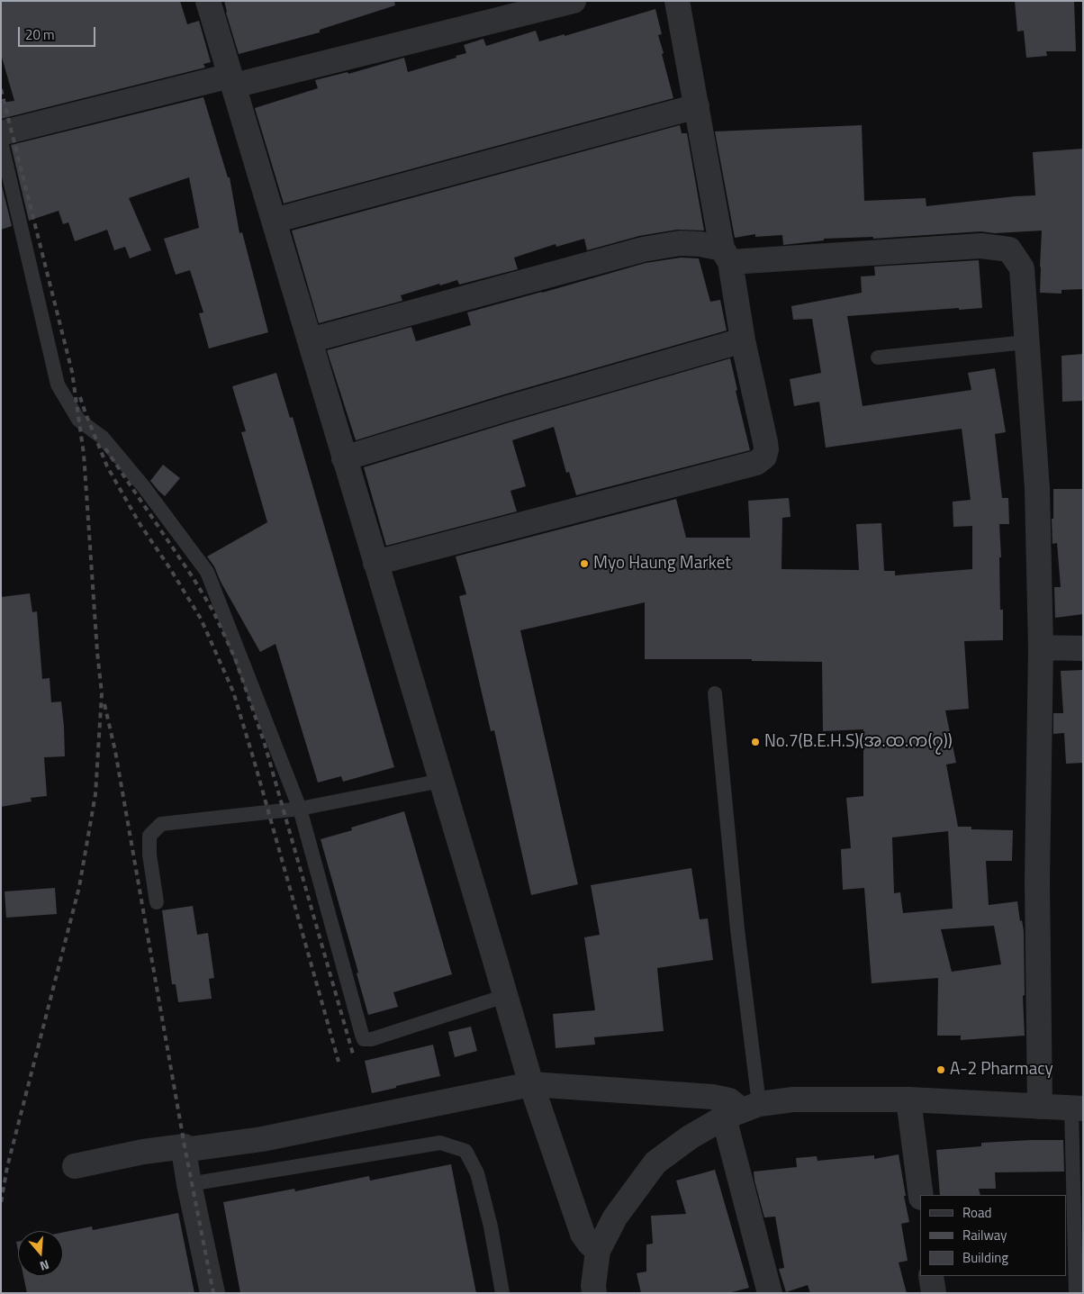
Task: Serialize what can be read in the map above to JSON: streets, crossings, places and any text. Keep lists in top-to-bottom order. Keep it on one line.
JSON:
{"places":["Myo Haung Market","No.7(B.E.H.S)(အ.ထ.က(၇))","A-2 Pharmacy"],"legend":["Road","Railway","Building"],"scale_bar":"20 m","north":"bottom"}
